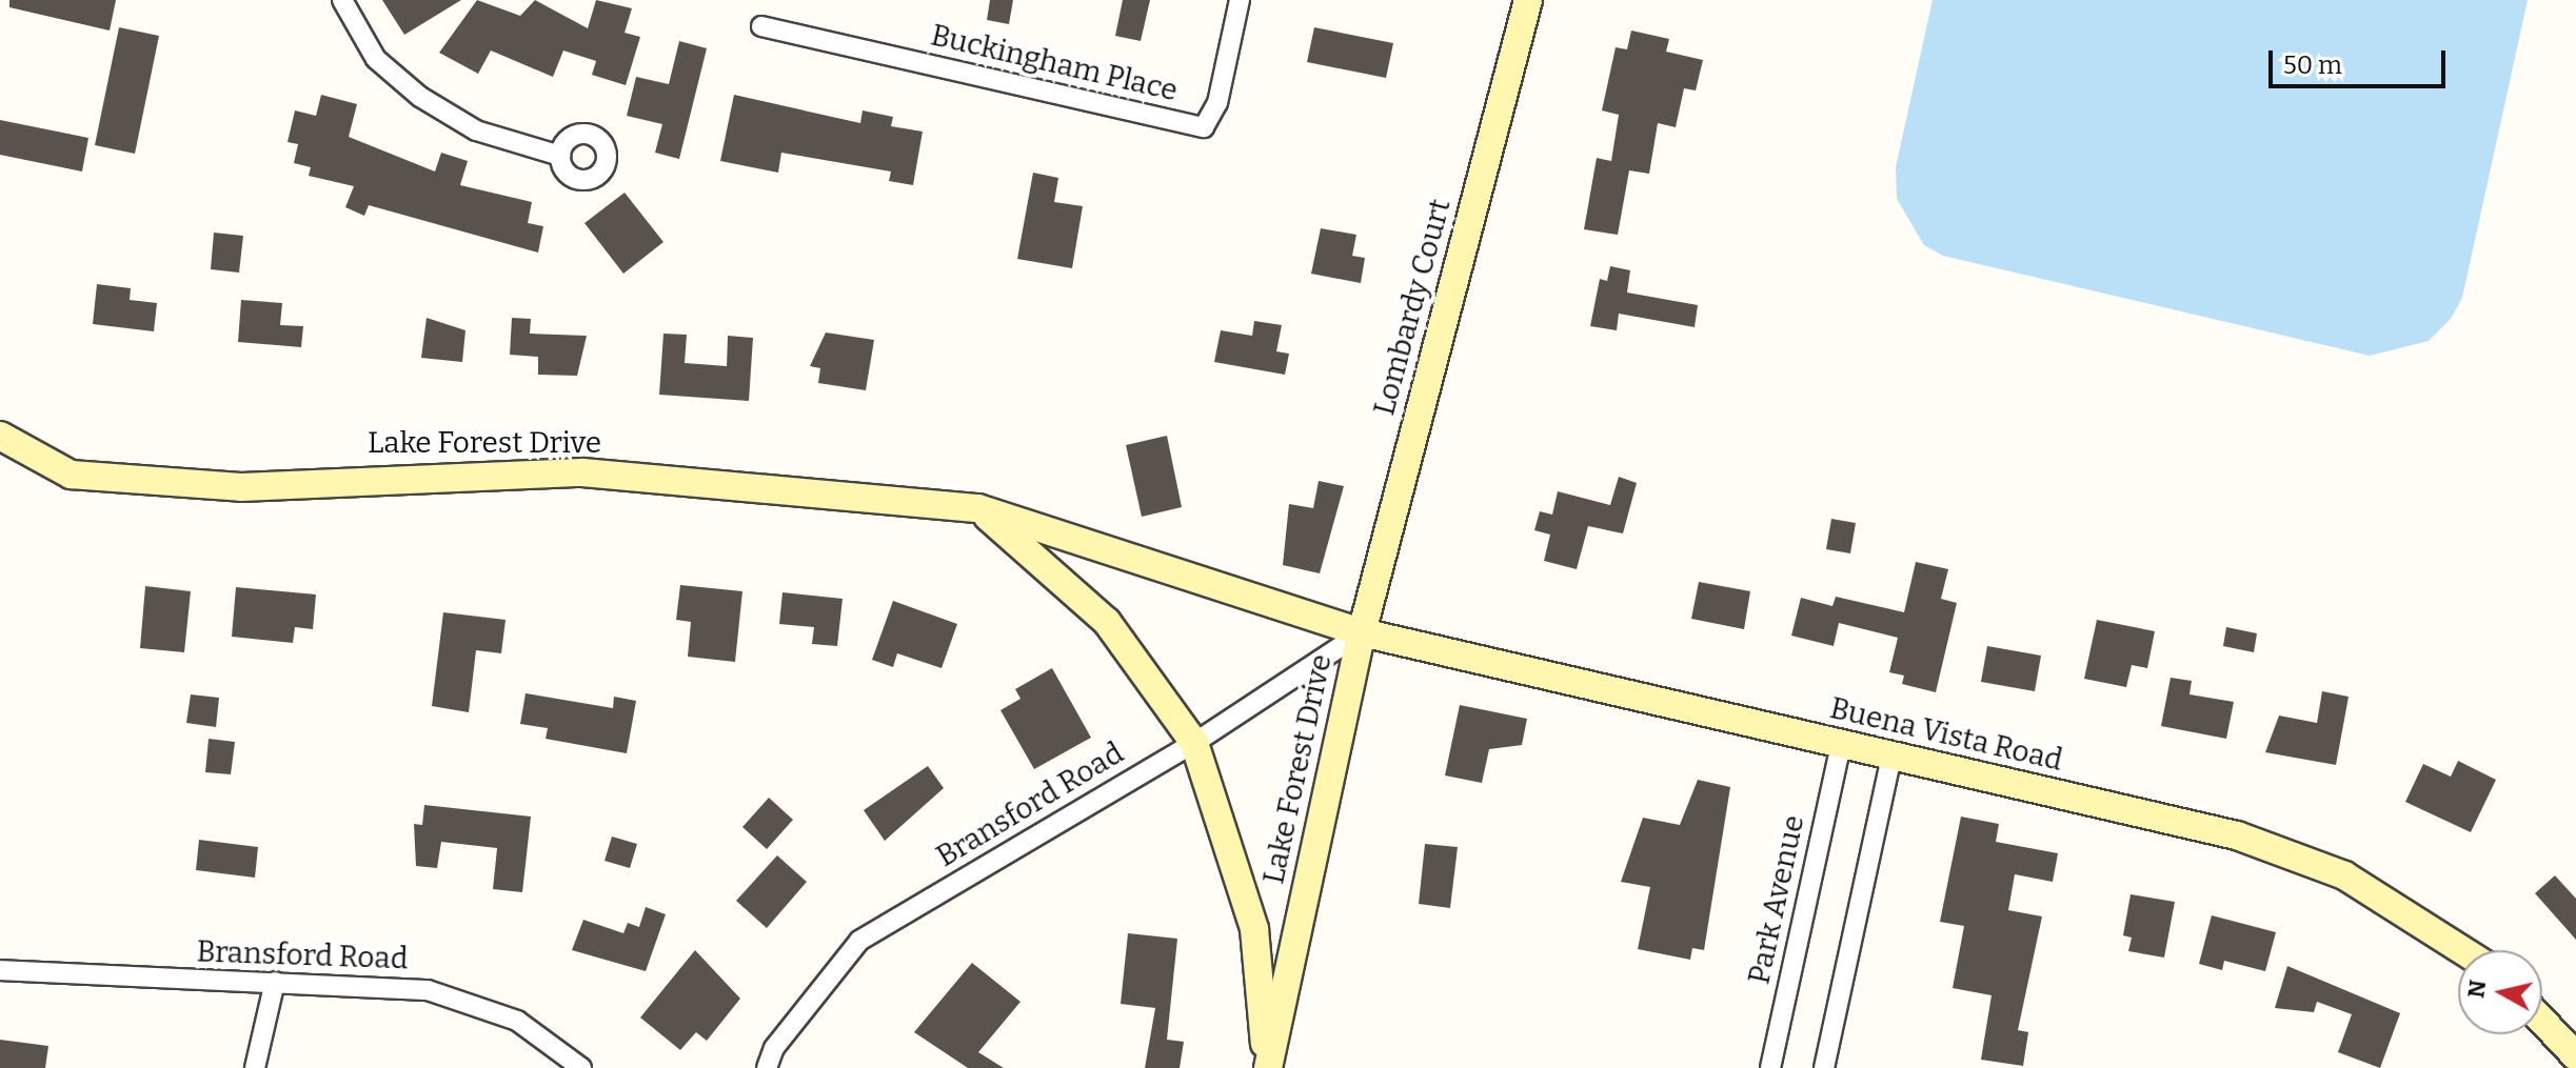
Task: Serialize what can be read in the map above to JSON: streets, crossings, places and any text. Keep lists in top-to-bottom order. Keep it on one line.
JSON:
{"streets":{"street":["Buckingham Place","Lombardy Court","Lake Forest Drive","Buena Vista Road","Bransford Road","Park Avenue"]},"crossings":[["Lombardy Court","Lake Forest Drive"],["Lombardy Court","Buena Vista Road"],["Lombardy Court","Bransford Road"],["Lake Forest Drive","Buena Vista Road"],["Lake Forest Drive","Bransford Road"],["Buena Vista Road","Bransford Road"],["Buena Vista Road","Park Avenue"]],"scale_bar":"50 m","north":"left"}
